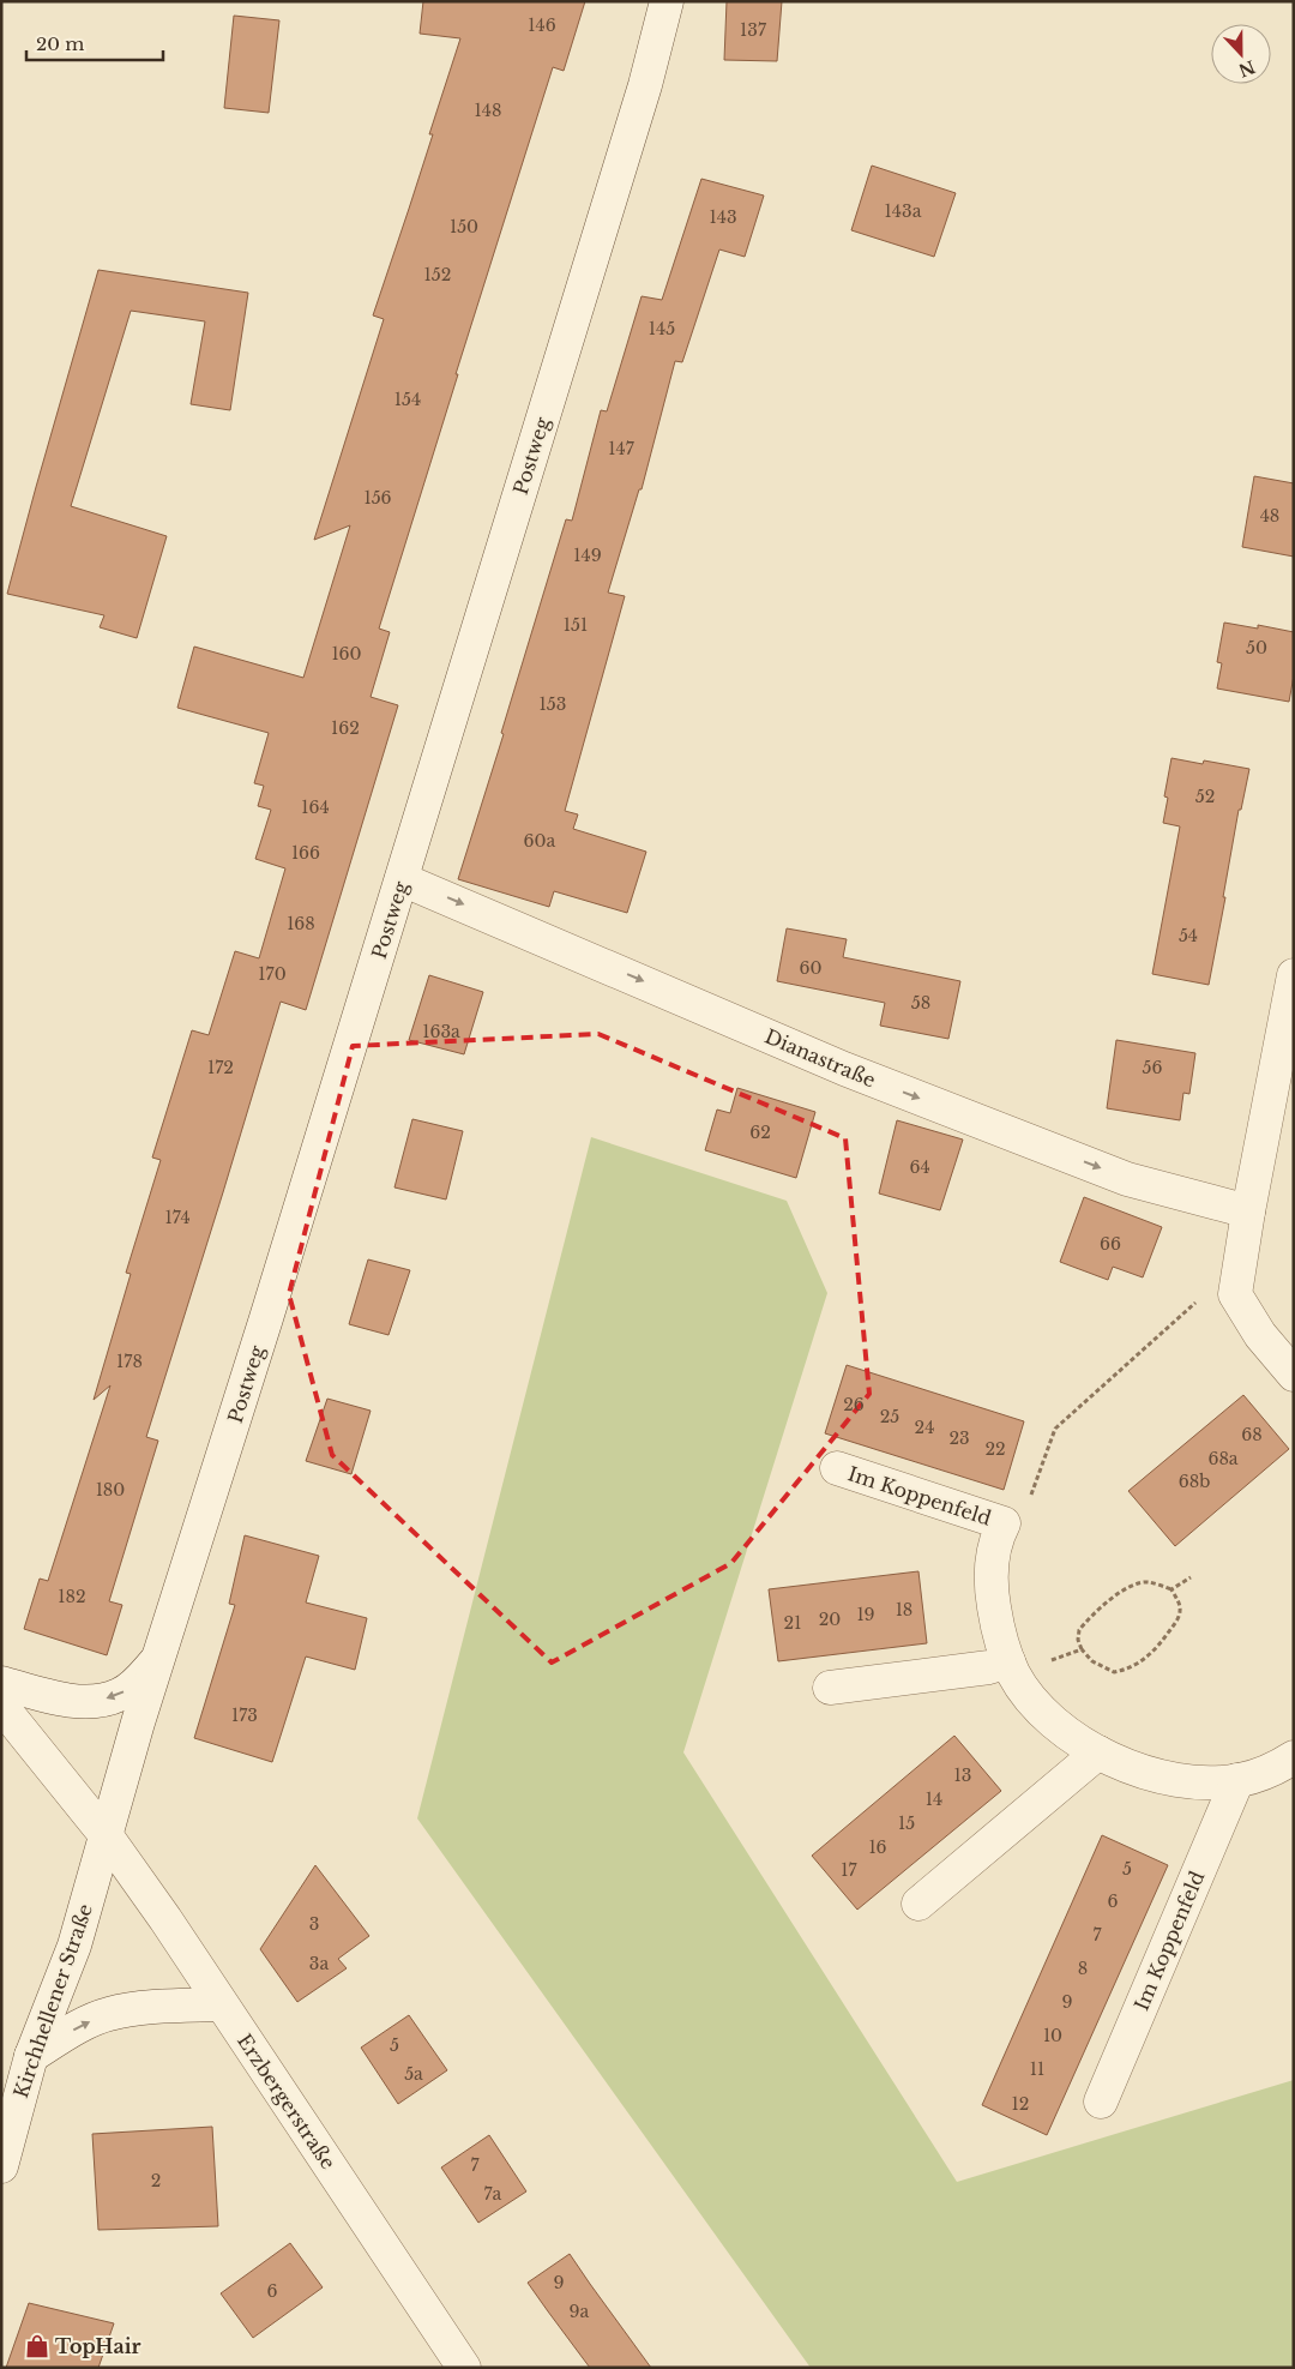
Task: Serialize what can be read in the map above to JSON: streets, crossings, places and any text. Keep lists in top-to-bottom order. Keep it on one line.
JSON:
{"streets":{"street":["Postweg","Dianastraße","Im Koppenfeld","Kirchhellener Straße","Erzbergerstraße"]},"crossings":[["Postweg","Dianastraße"],["Postweg","Kirchhellener Straße"],["Postweg","Erzbergerstraße"],["Kirchhellener Straße","Erzbergerstraße"]],"one_way":["Dianastraße"],"places":{"shop":["TopHair"]},"house_numbers":["146","137","148","143a","143","150","152","145","154","147","156","48","149","151","50","160","153","162","52","164","60a","166","168","54","60","170","58","163a","172","56","62","64","174","66","178","26","25","24","68","23","22","68a","68b","180","182","18","19","20","21","173","13","14","15","16","5","17","6","3","7","3a","8","9","10","5","11","5a","12","7","2","7a","9","6","9a"],"scale_bar":"20 m","north":"bottom"}
